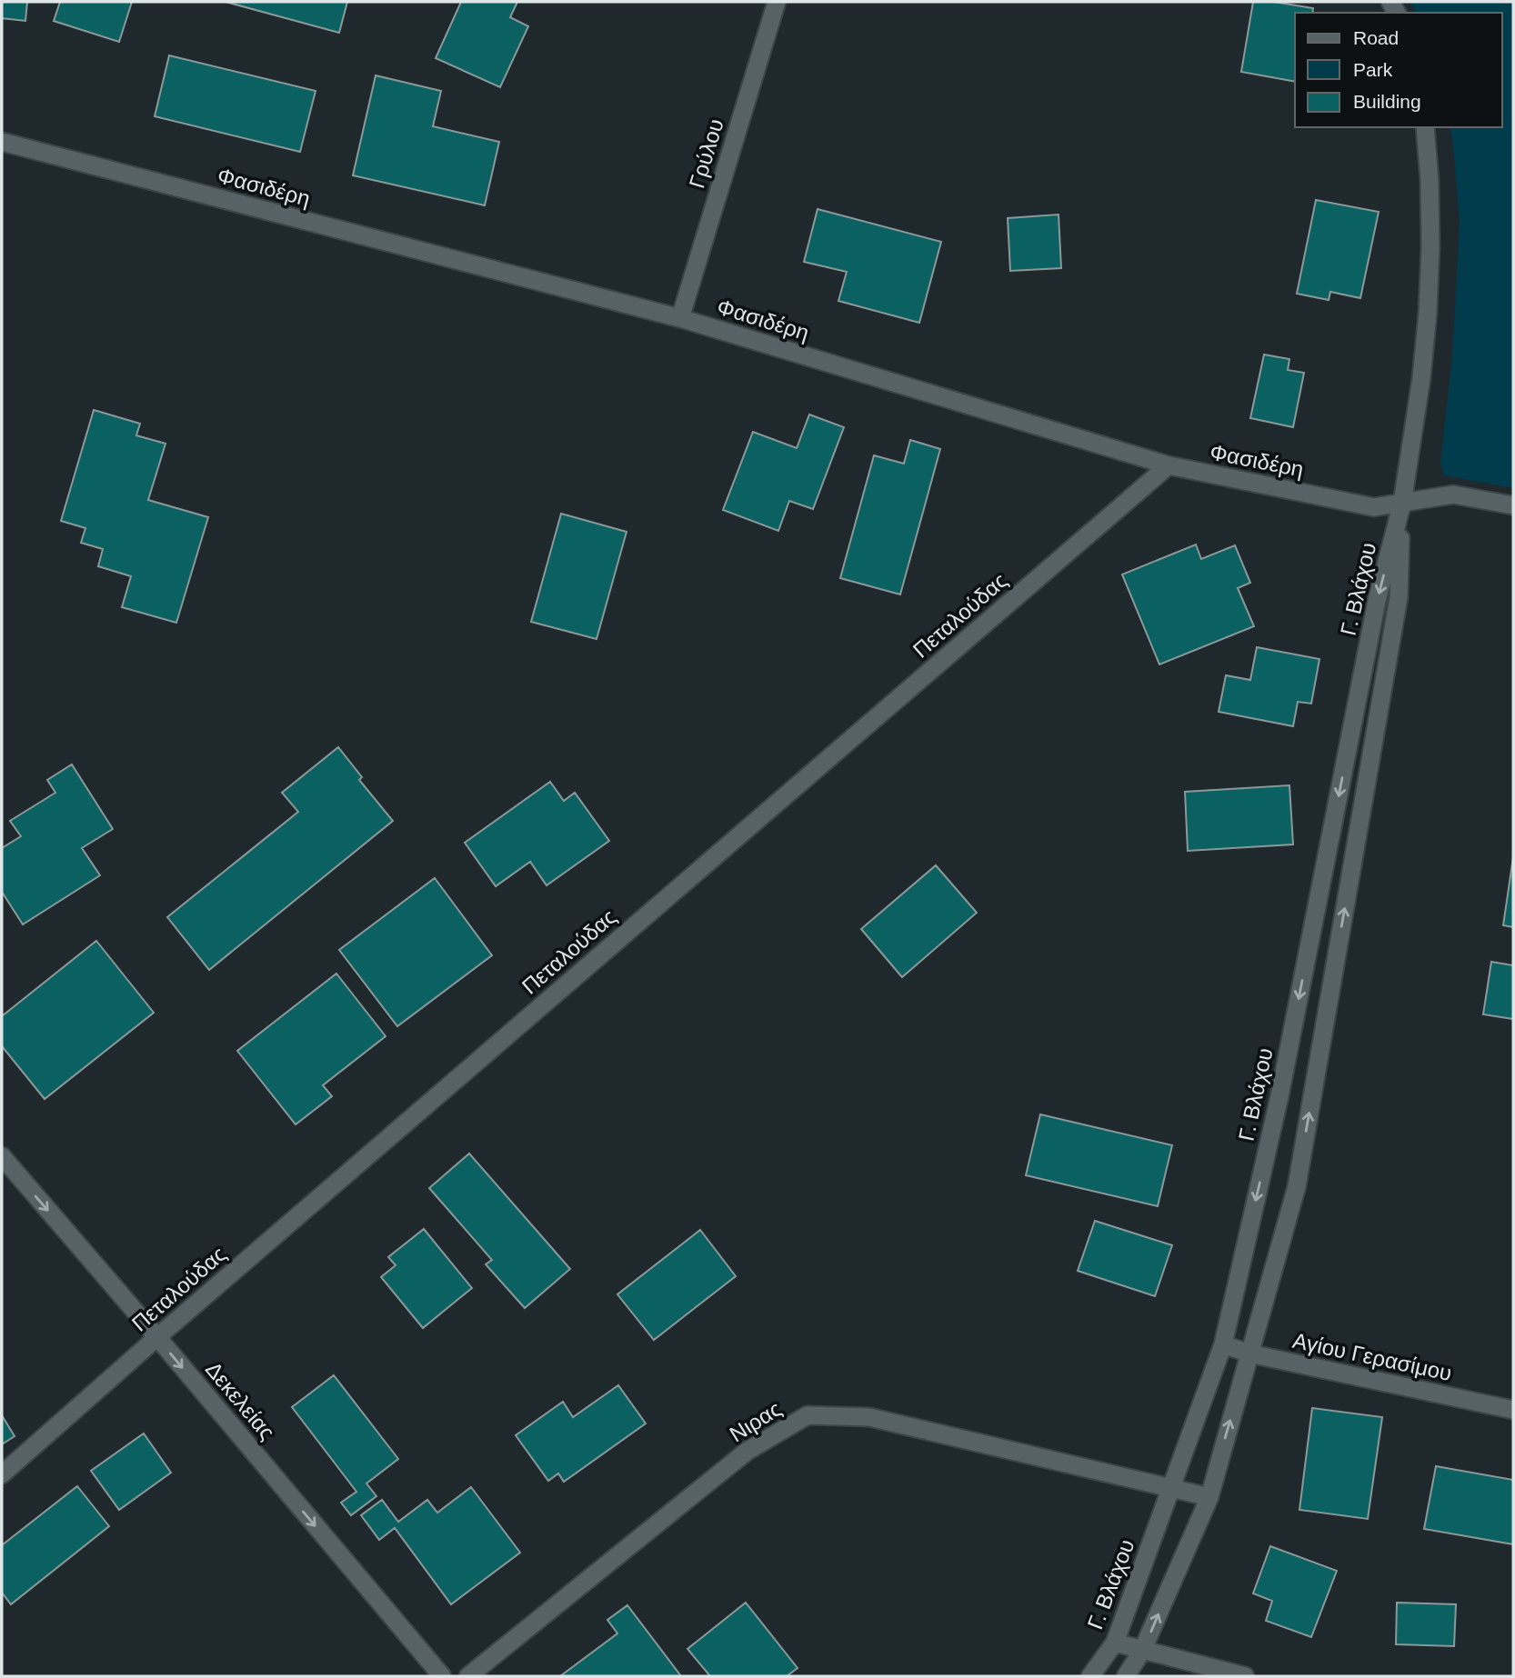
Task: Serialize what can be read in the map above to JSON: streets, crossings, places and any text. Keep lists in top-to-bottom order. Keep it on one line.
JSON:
{"streets":{"street":["Γρύλου","Φασιδέρη","Γ. Βλάχου","Πεταλούδας","Αγίου Γερασίμου","Δεκελείας","Νιρας"]},"crossings":[["Γρύλου","Φασιδέρη"],["Φασιδέρη","Γ. Βλάχου"],["Φασιδέρη","Πεταλούδας"],["Γ. Βλάχου","Αγίου Γερασίμου"],["Γ. Βλάχου","Νιρας"],["Πεταλούδας","Δεκελείας"]],"one_way":["Δεκελείας"],"legend":["Road","Park","Building"]}
